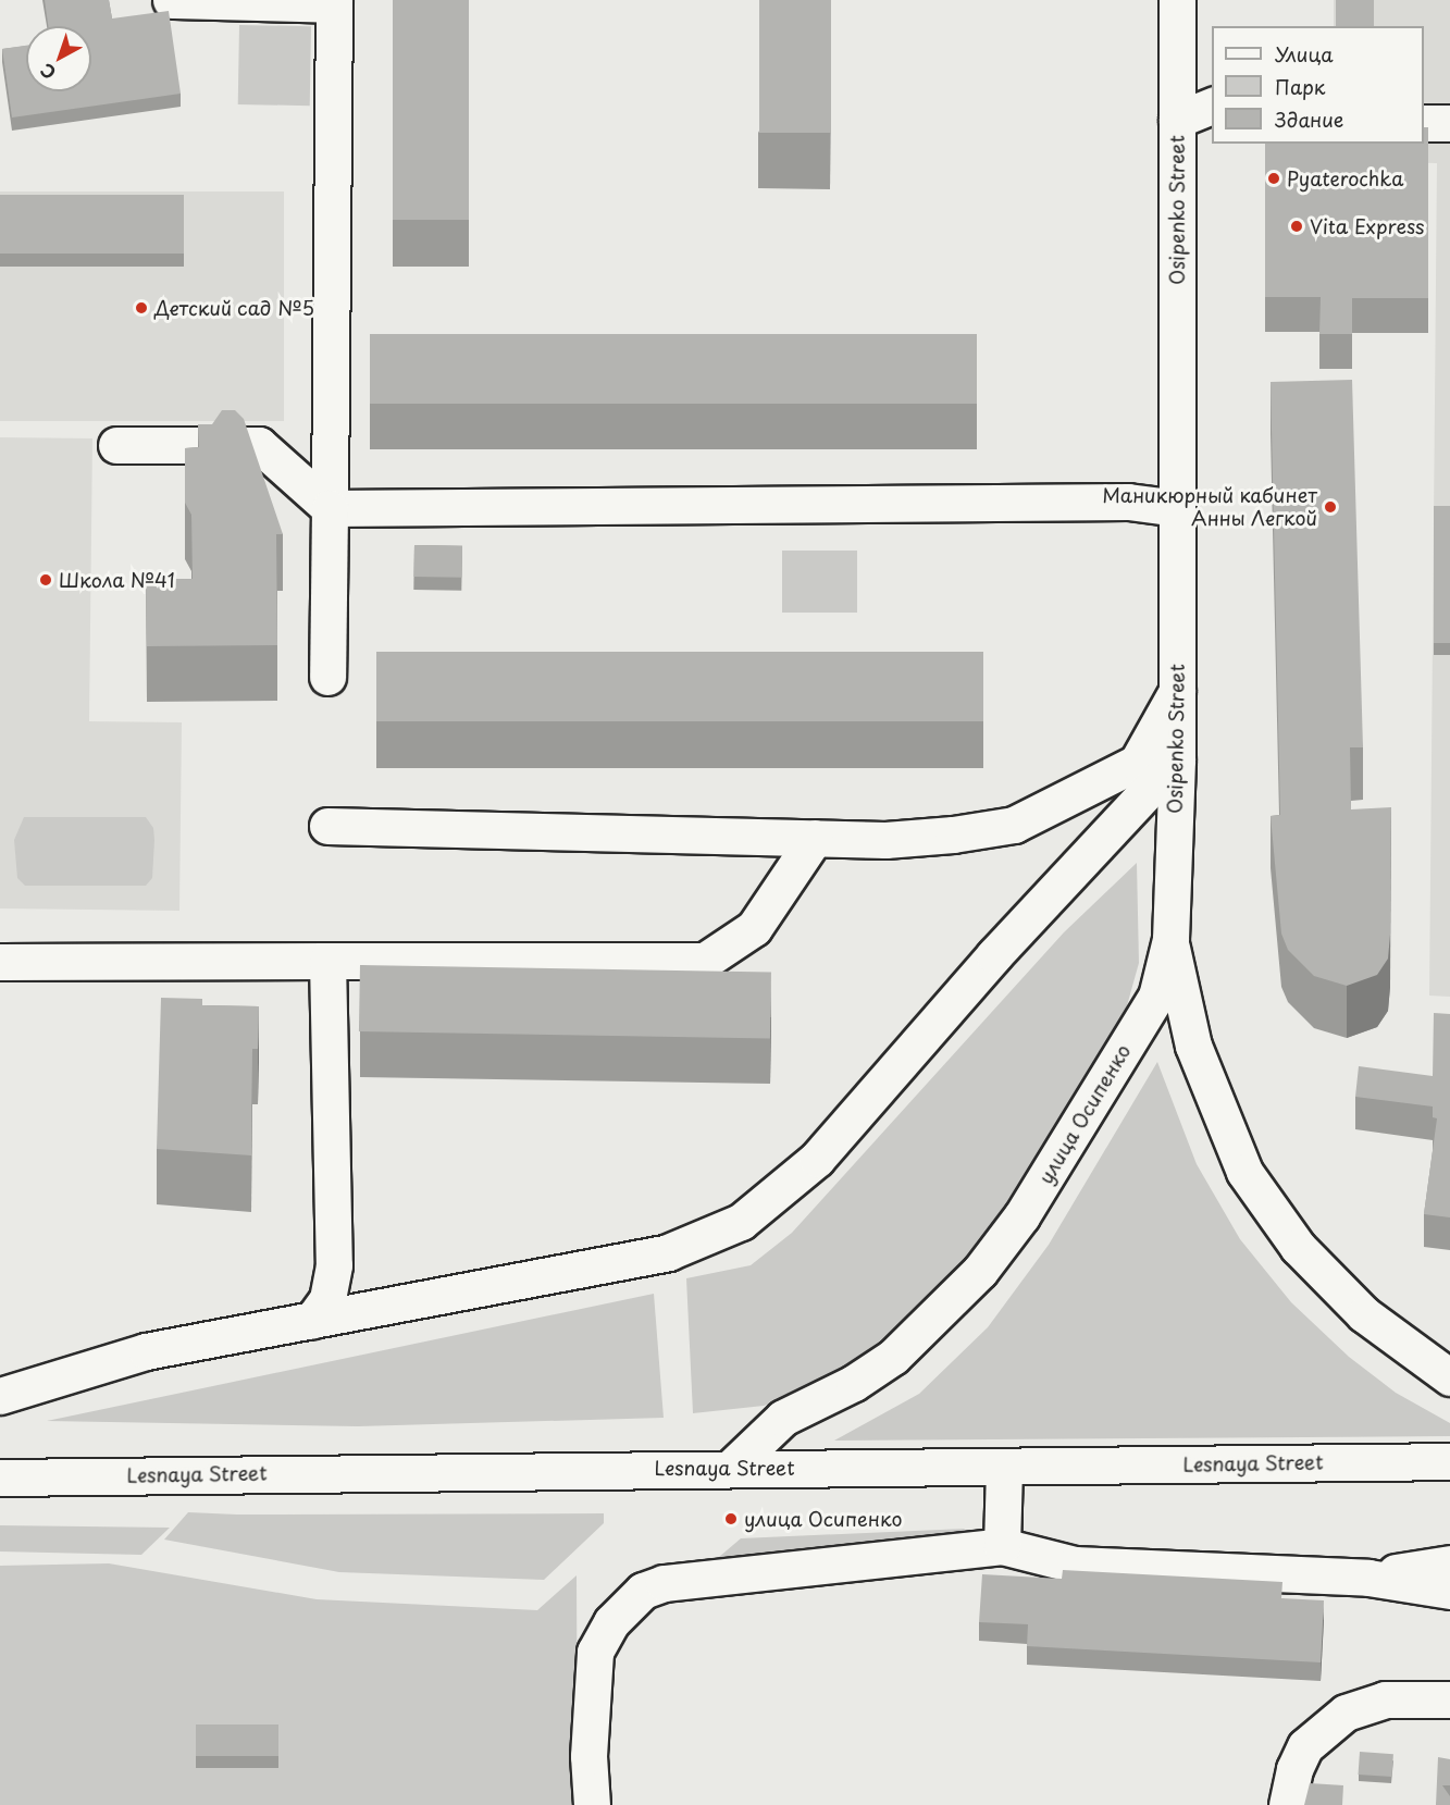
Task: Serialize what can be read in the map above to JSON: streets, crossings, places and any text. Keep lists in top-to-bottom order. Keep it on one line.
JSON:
{"streets":{"main road":["Osipenko Street","улица Осипенко","Lesnaya Street"]},"crossings":[["Osipenko Street","улица Осипенко"],["улица Осипенко","Lesnaya Street"]],"places":["Pyaterochka","Vita Express","Детский сад №5","Маникюрный кабинет Анны Легкой","Школа №41","улица Осипенко"],"legend":["Улица","Парк","Здание"],"north":"bottom left"}
